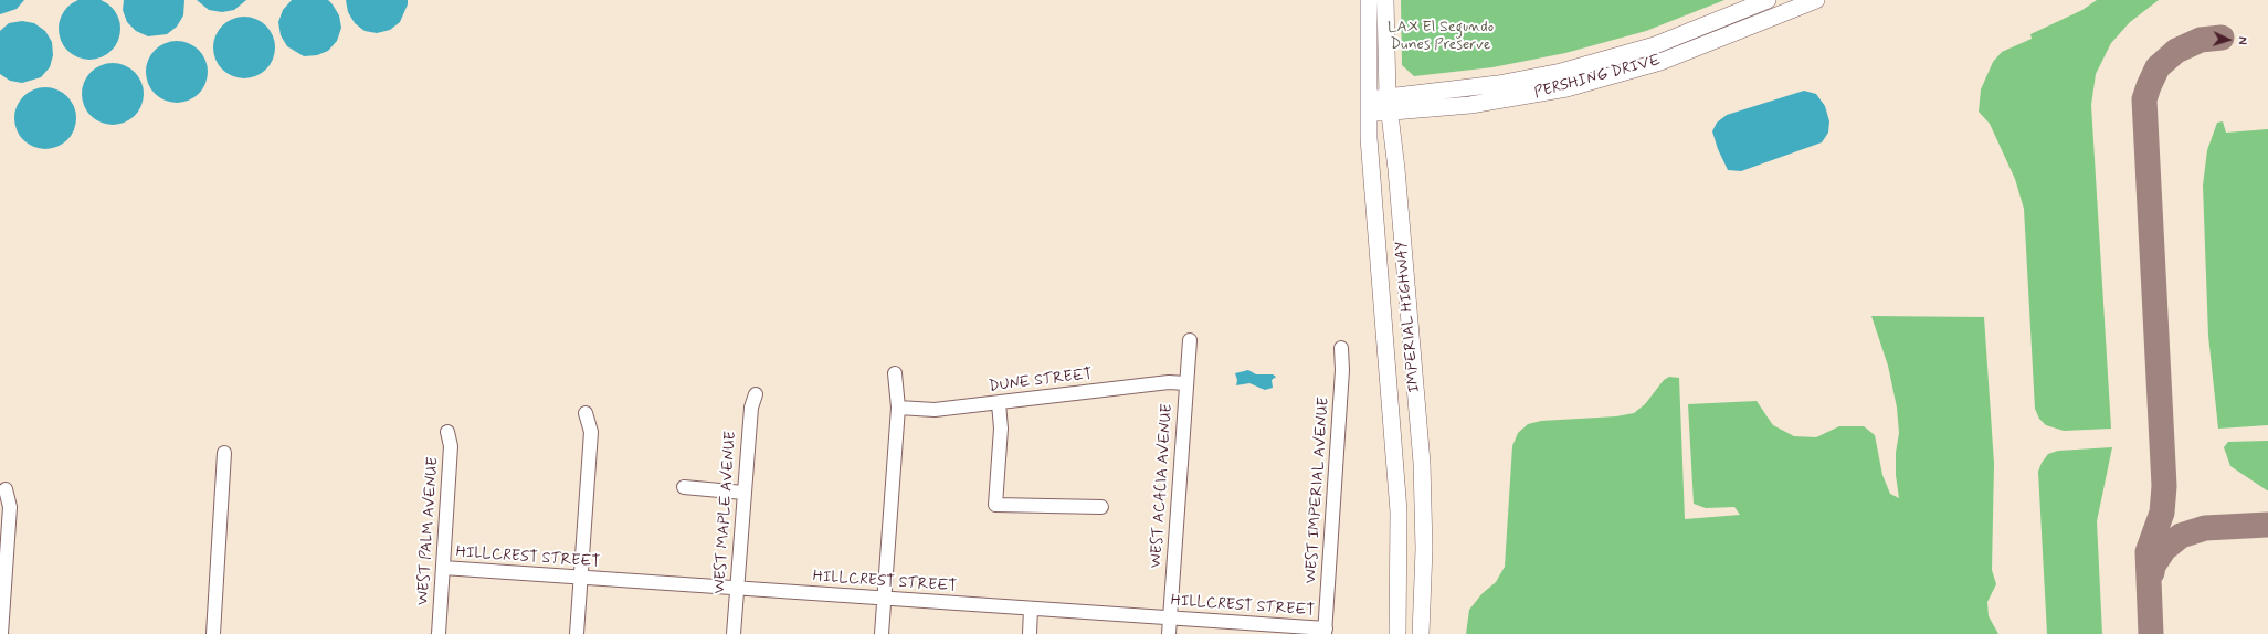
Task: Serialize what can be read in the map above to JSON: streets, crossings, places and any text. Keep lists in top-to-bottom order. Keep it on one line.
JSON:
{"streets":{"main road":["PERSHING DRIVE","IMPERIAL HIGHWAY"],"street":["DUNE STREET","WEST ACACIA AVENUE","WEST IMPERIAL AVENUE","WEST MAPLE AVENUE","WEST PALM AVENUE","HILLCREST STREET"]},"crossings":[["PERSHING DRIVE","IMPERIAL HIGHWAY"],["DUNE STREET","WEST ACACIA AVENUE"],["WEST ACACIA AVENUE","HILLCREST STREET"],["WEST IMPERIAL AVENUE","HILLCREST STREET"],["WEST MAPLE AVENUE","HILLCREST STREET"],["WEST PALM AVENUE","HILLCREST STREET"]],"parks":["LAX El Segundo Dunes Preserve"],"north":"right"}
